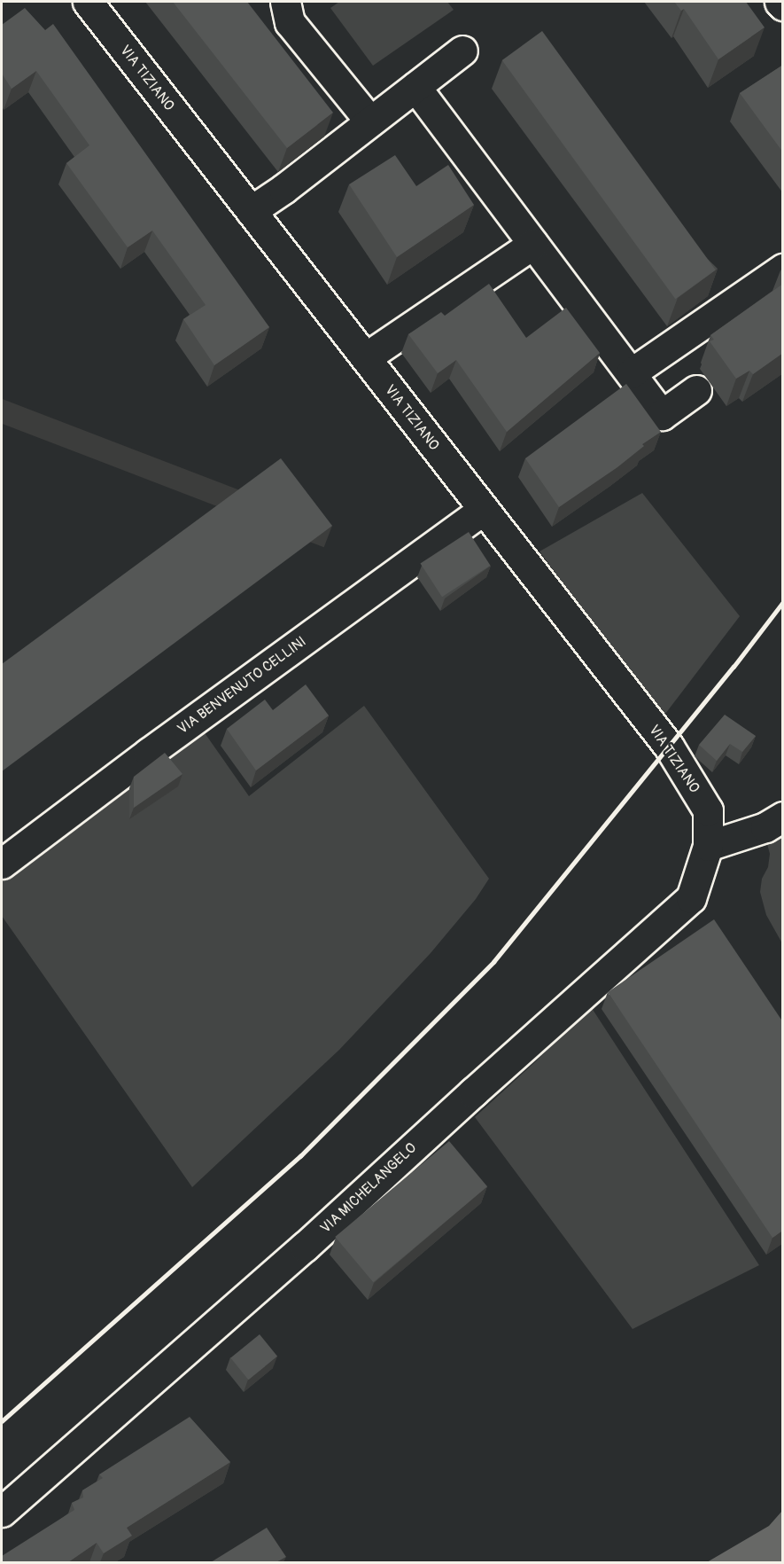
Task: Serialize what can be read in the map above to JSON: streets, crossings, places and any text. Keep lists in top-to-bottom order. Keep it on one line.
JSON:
{"streets":{"street":["VIA TIZIANO","VIA BENVENUTO CELLINI","VIA MICHELANGELO"]},"crossings":[["VIA TIZIANO","VIA BENVENUTO CELLINI"],["VIA TIZIANO","VIA MICHELANGELO"]]}
